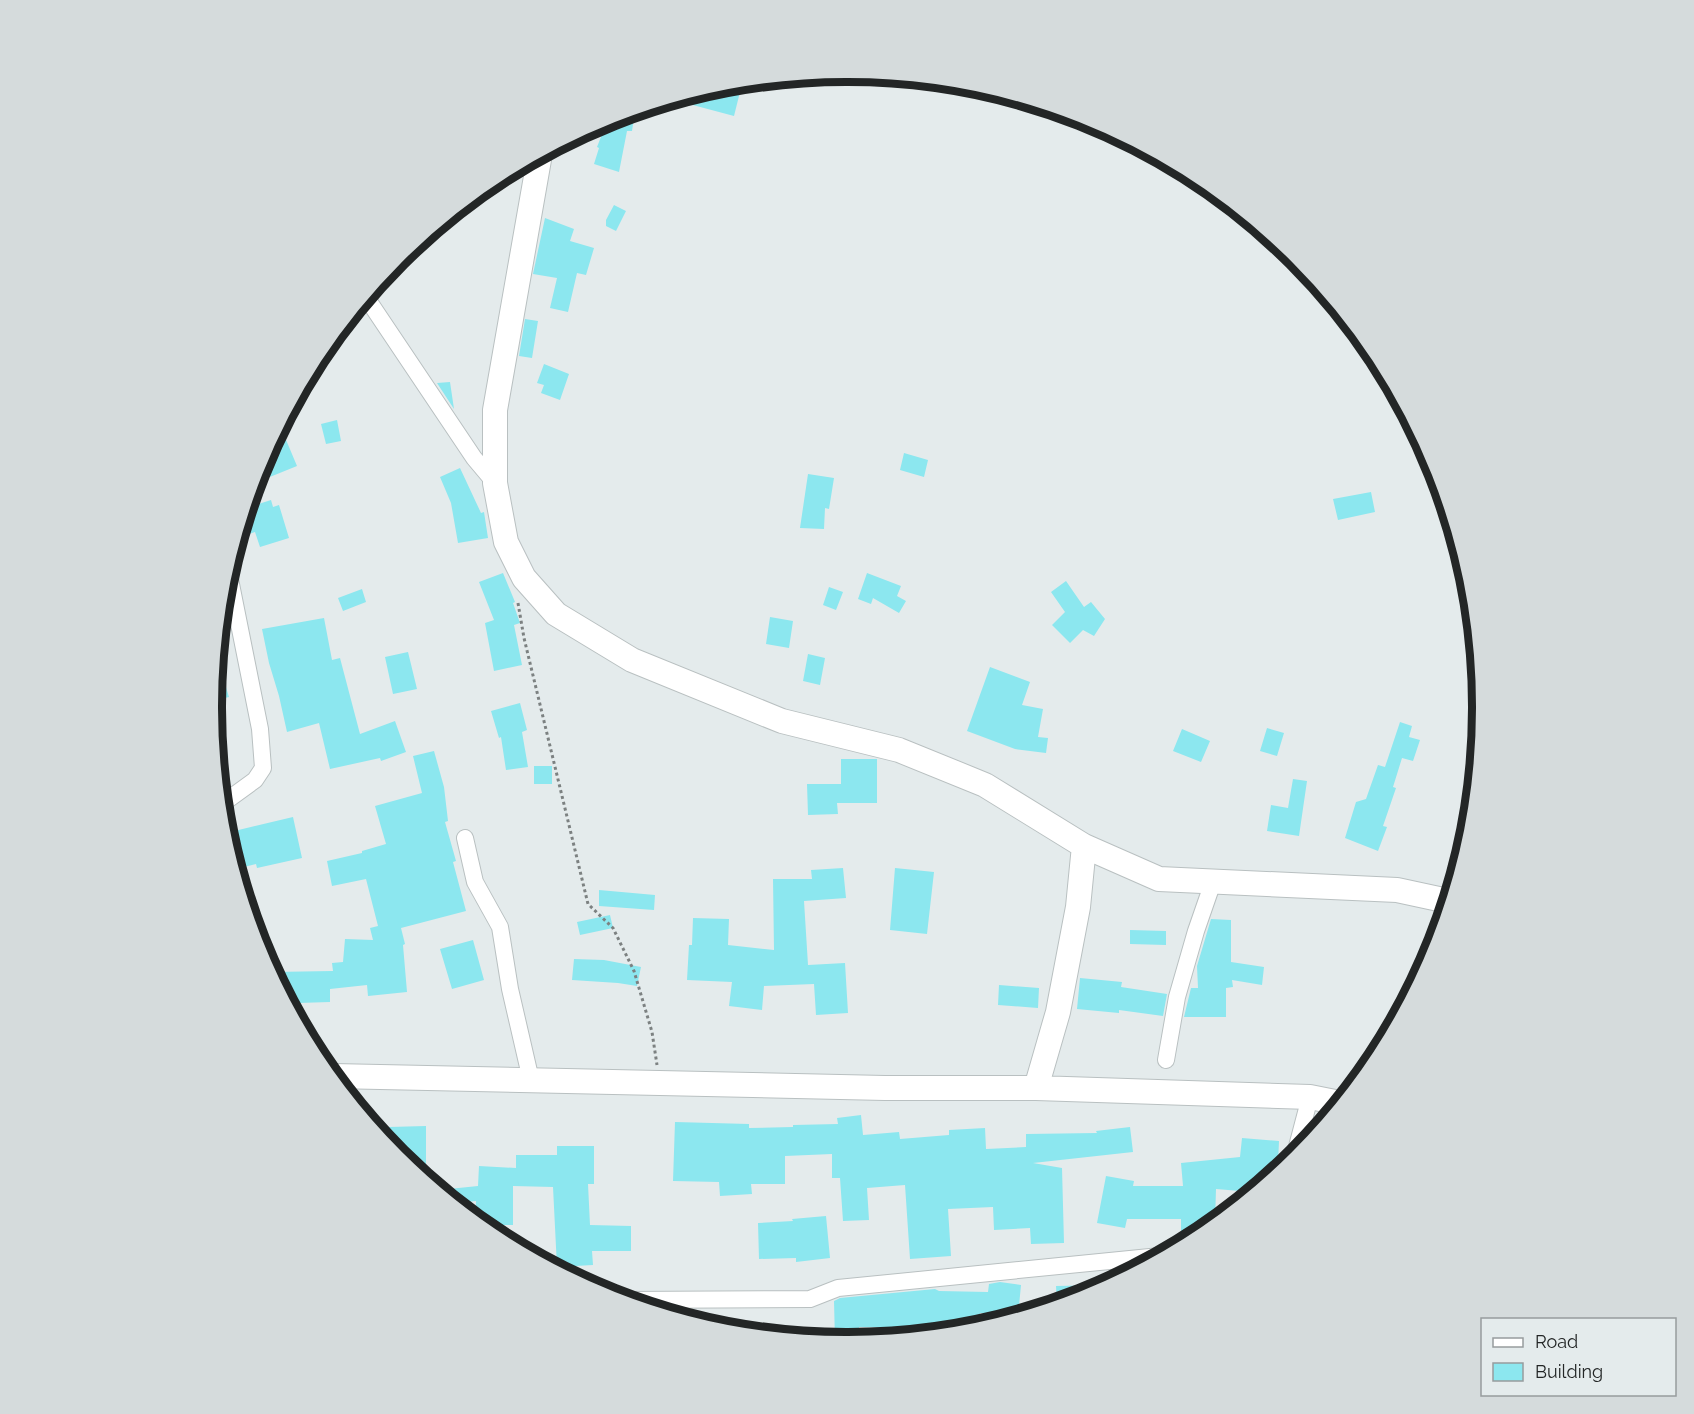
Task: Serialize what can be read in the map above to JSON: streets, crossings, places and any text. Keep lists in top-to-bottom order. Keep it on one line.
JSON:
{"legend":["Road","Building"]}
